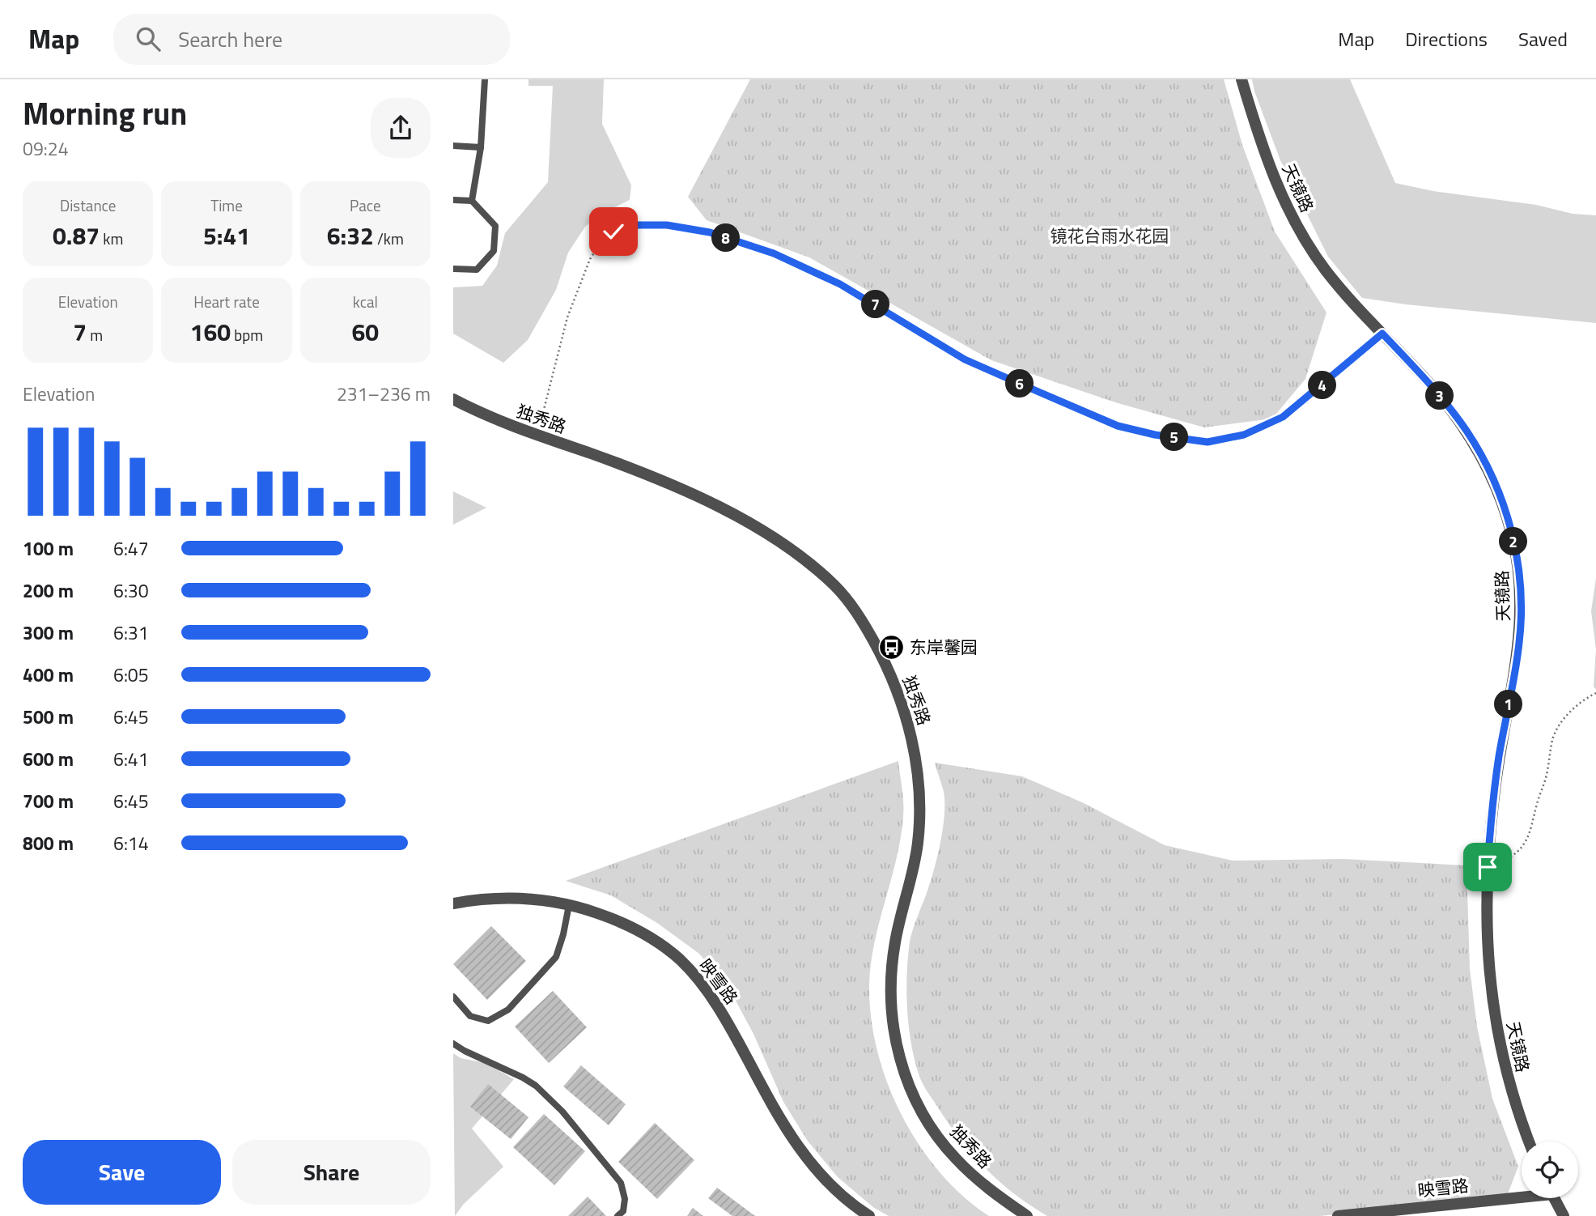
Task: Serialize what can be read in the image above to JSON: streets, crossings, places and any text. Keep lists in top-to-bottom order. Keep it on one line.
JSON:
{"streets":{"street":["天镜路","独秀路","映雪路"]},"parks":["镜花台雨水花园"],"places":{"bus stop":["东岸馨园"]},"page":{"header":"Map","search":"Search here","nav":["Map","Directions","Saved"],"heading":["Morning run","09:24"],"stats":[["Distance","0.87 km"],["Time","5:41"],["Pace","6:32 /km"],["Elevation","7 m"],["Heart rate","160 bpm"],["kcal","60"]],"pins":["8","7","6","4","3","5","2","1"],"chart":["Elevation","231–236 m"],"list":[{"name":"100 m","note":"6:47"},{"name":"200 m","note":"6:30"},{"name":"300 m","note":"6:31"},{"name":"400 m","note":"6:05"},{"name":"500 m","note":"6:45"},{"name":"600 m","note":"6:41"},{"name":"700 m","note":"6:45"},{"name":"800 m","note":"6:14"}],"buttons":["Save","Share"]}}
